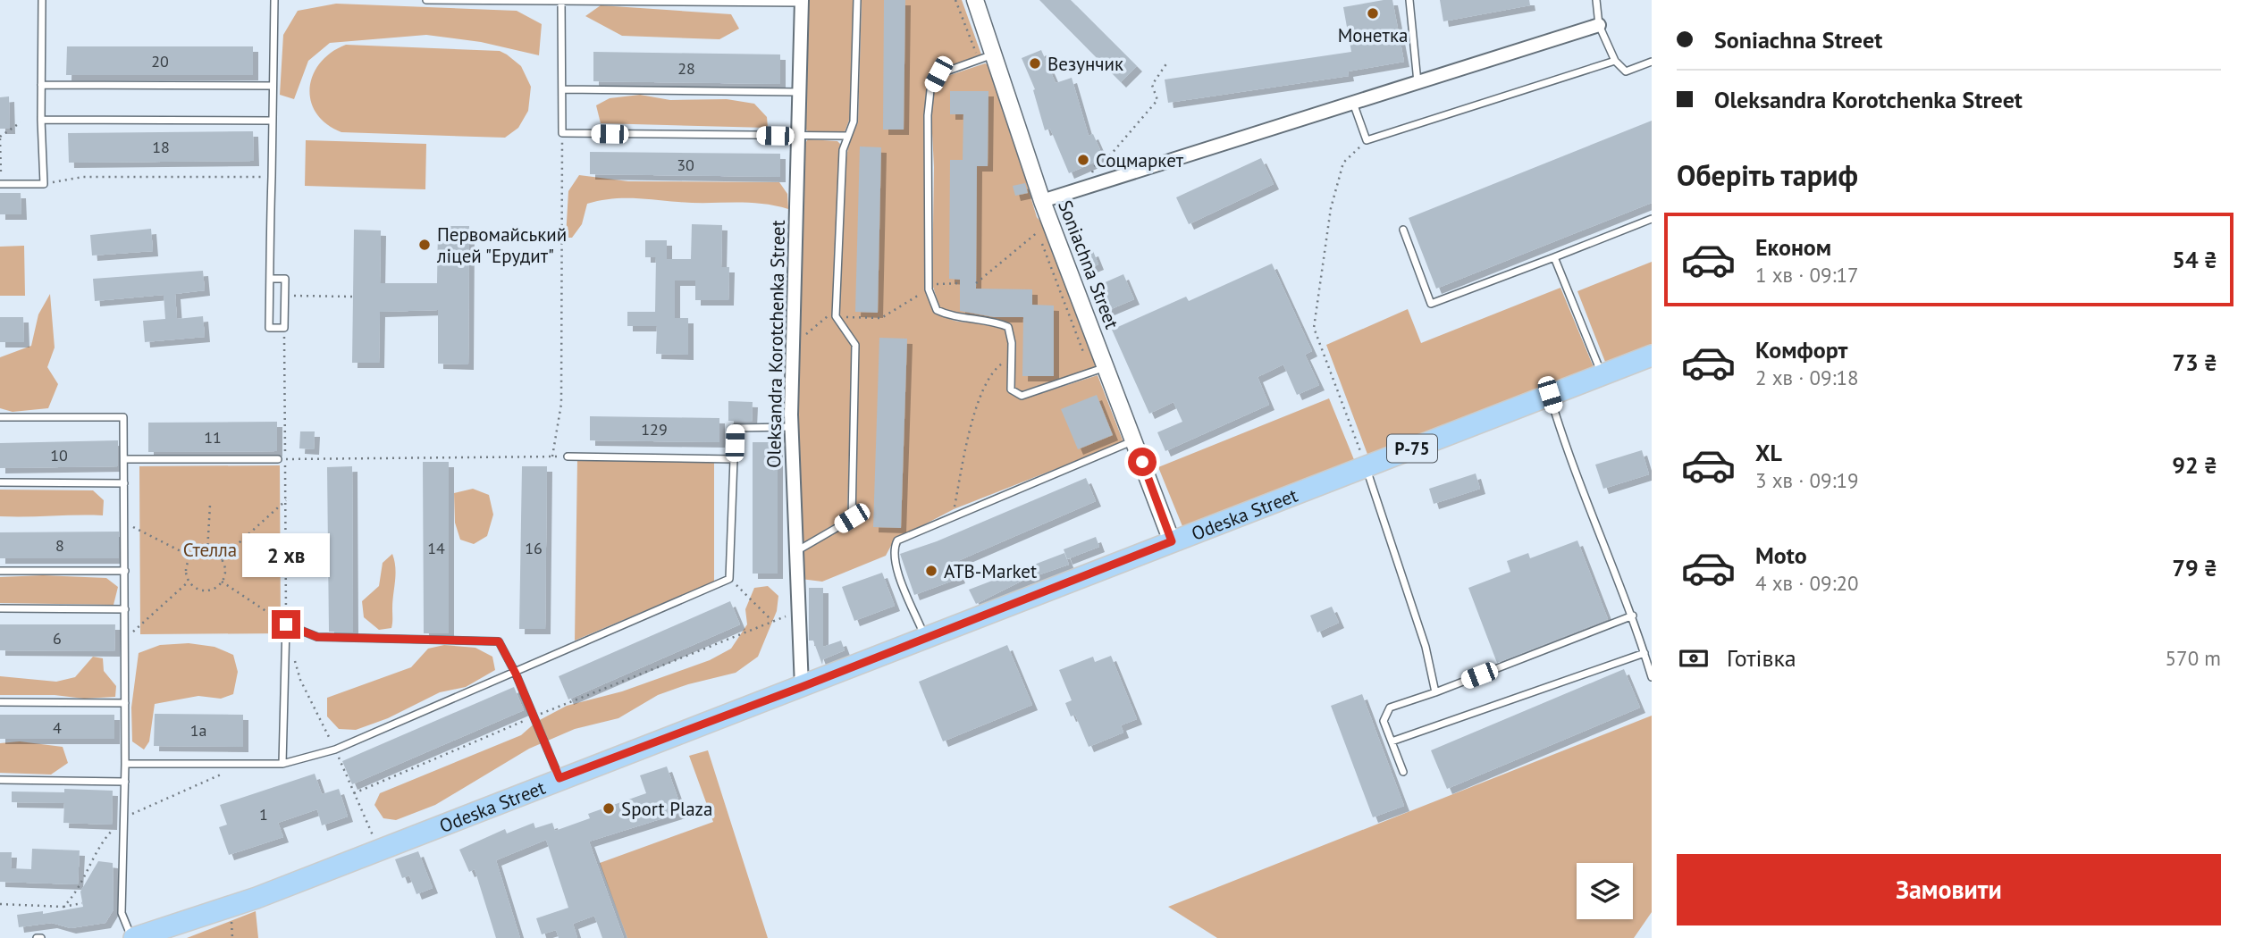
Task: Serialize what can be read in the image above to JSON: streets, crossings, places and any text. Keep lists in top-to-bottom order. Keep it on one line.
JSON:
{"streets":{"main road":["Р-75","Odeska Street"],"street":["Soniachna Street","Oleksandra Korotchenka Street"]},"crossings":[["Soniachna Street","Odeska Street"],["Oleksandra Korotchenka Street","Odeska Street"]],"parks":["Стелла"],"places":["Монетка","Везунчик","Соцмаркет","Первомайський ліцей \"Ерудит\"","ATB-Market","Sport Plaza"],"house_numbers":["20","28","18","30","129","11","10","8","14","16","6","4","1а","1"],"page":{"banner":["Soniachna Street","Oleksandra Korotchenka Street"],"heading":"Оберіть тариф","list":[{"name":"Економ","note":"1 хв · 09:17","value":"54 ₴"},{"name":"Комфорт","note":"2 хв · 09:18","value":"73 ₴"},{"name":"XL","note":"3 хв · 09:19","value":"92 ₴"},{"name":"Moto","note":"4 хв · 09:20","value":"79 ₴"}],"bubble":"2 хв","pay":["Готівка","570 m"],"buttons":"Замовити"}}
